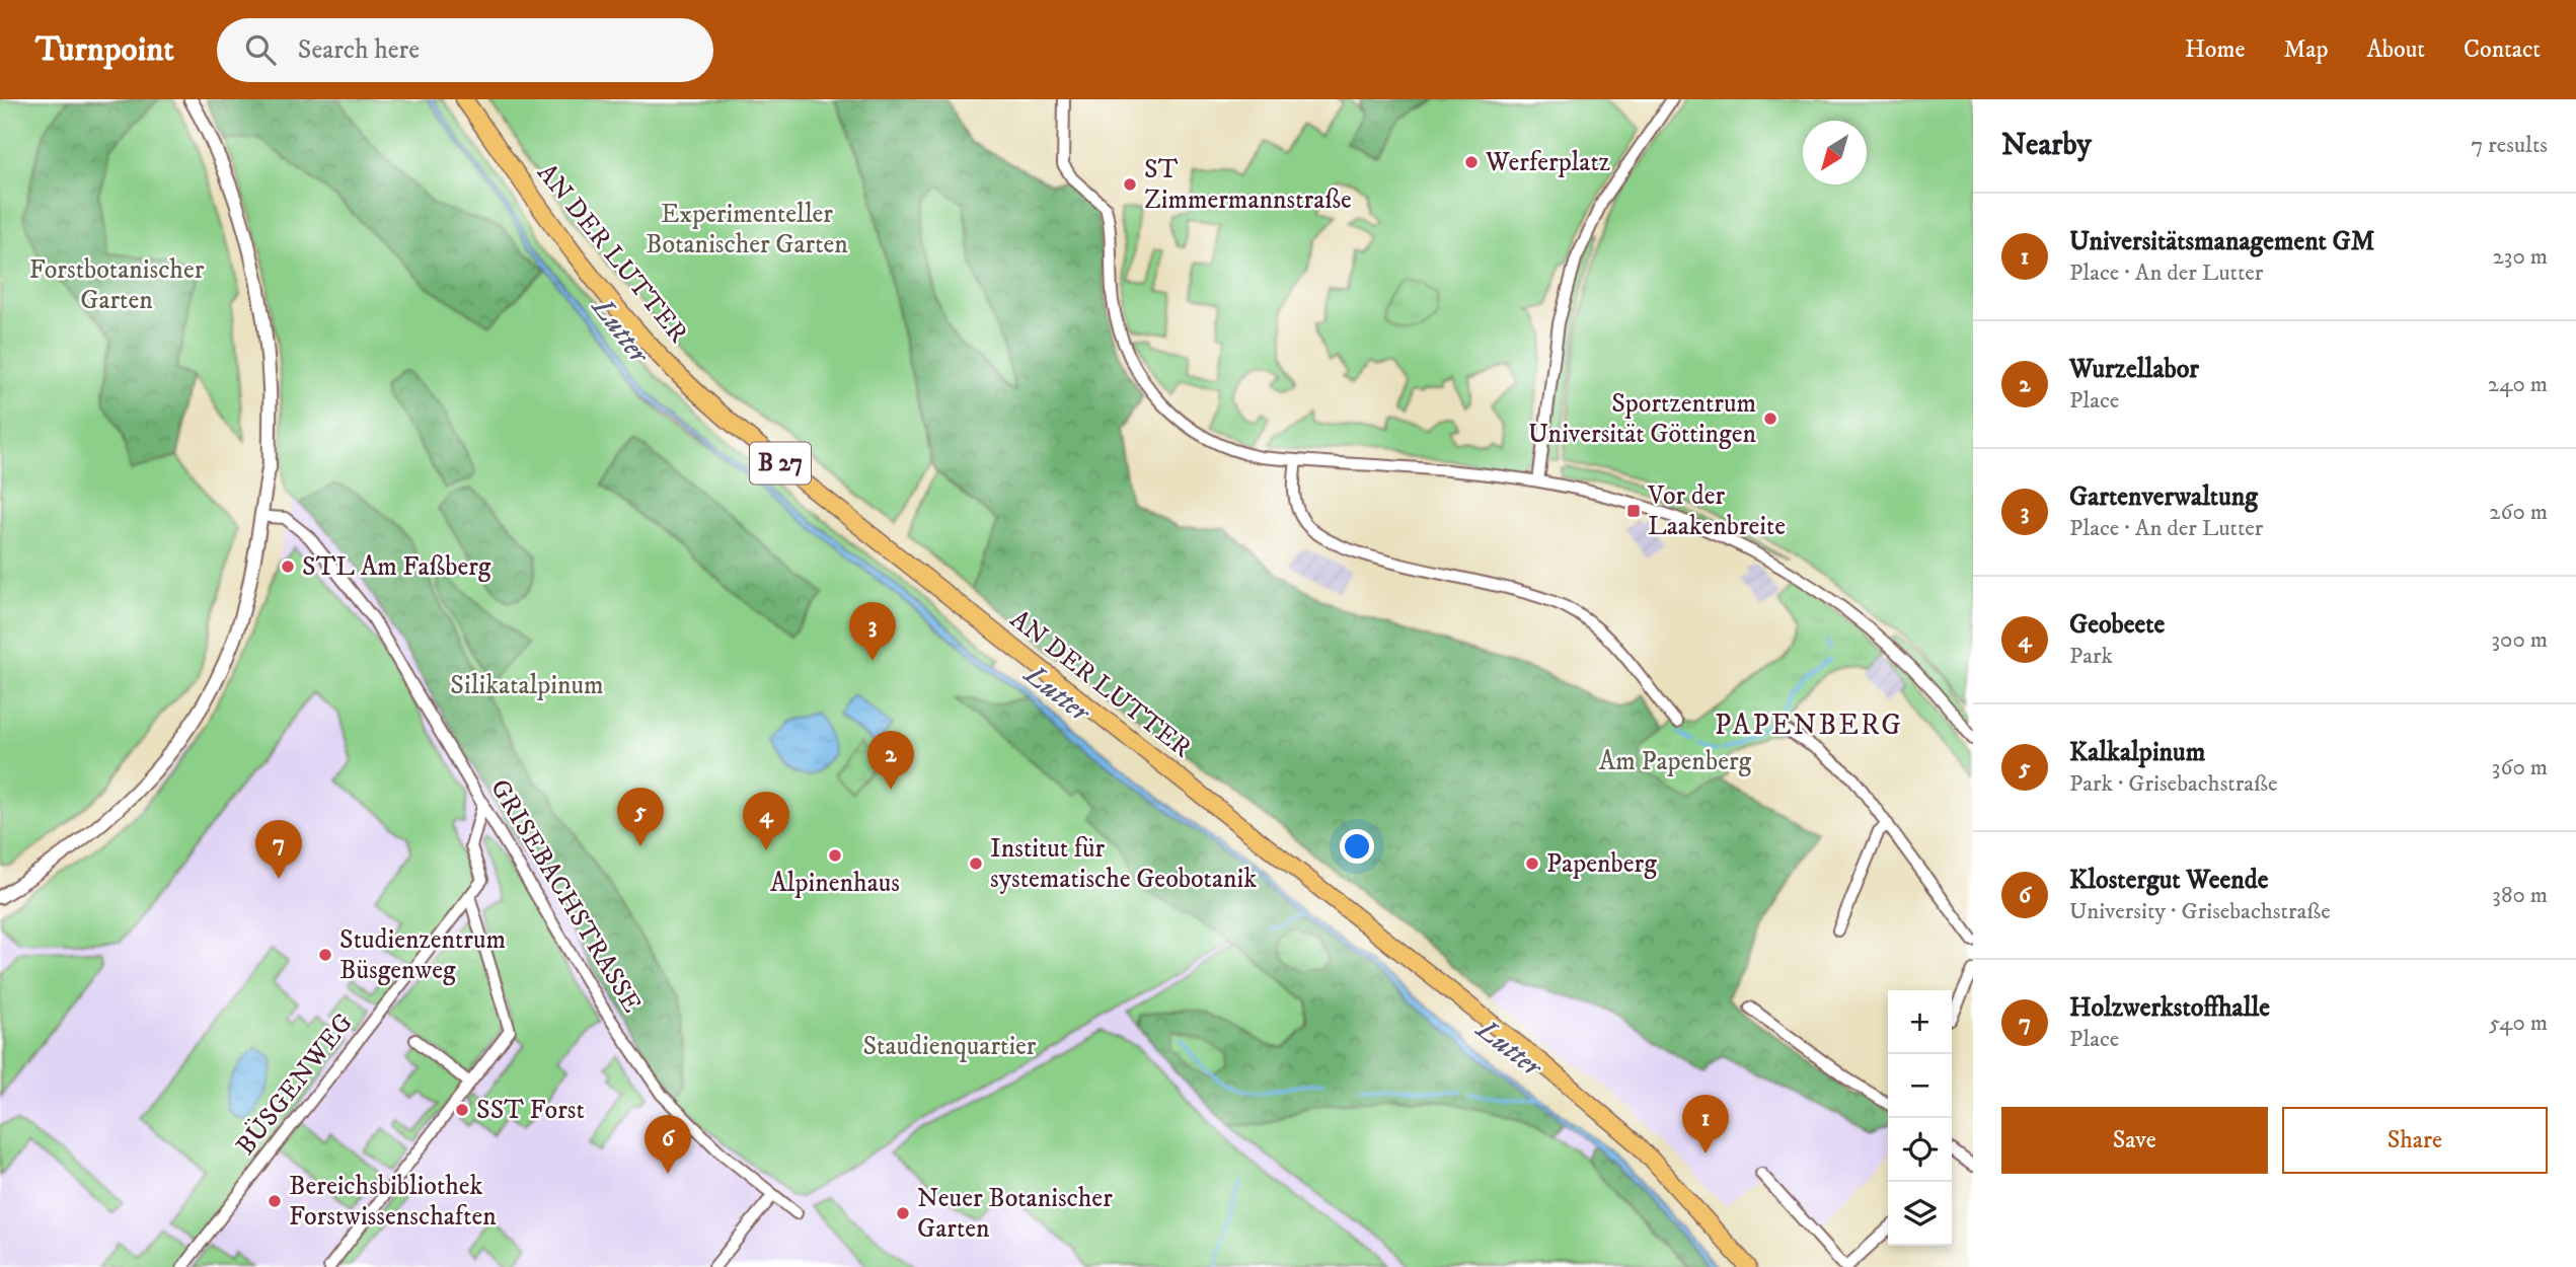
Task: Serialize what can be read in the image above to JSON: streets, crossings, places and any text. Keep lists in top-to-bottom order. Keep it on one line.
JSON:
{"streets":{"main road":["AN DER LUTTER","B 27"],"street":["GRISEBACHSTRASSE","BÜSGENWEG"]},"crossings":[["GRISEBACHSTRASSE","BÜSGENWEG"]],"districts":["PAPENBERG"],"water":["Lutter"],"parks":["Experimenteller Botanischer Garten","Forstbotanischer Garten","Silikatalpinum","Am Papenberg","Staudienquartier"],"places":{"other":["Werferplatz","ST Zimmermannstraße","Sportzentrum Universität Göttingen","STL Am Faßberg","Alpinenhaus","Institut für systematische Geobotanik","Papenberg","Studienzentrum Büsgenweg","SST Forst","Bereichsbibliothek Forstwissenschaften","Neuer Botanischer Garten"],"transit":["Vor der Laakenbreite"]},"north":"bottom left","page":{"header":"Turnpoint","search":"Search here","nav":["Home","Map","About","Contact"],"heading":["Nearby","7 results"],"list":[{"mark":"1","name":"Universitätsmanagement GM","note":"Place · An der Lutter","value":"230 m"},{"mark":"2","name":"Wurzellabor","note":"Place","value":"240 m"},{"mark":"3","name":"Gartenverwaltung","note":"Place · An der Lutter","value":"260 m"},{"mark":"4","name":"Geobeete","note":"Park","value":"300 m"},{"mark":"5","name":"Kalkalpinum","note":"Park · Grisebachstraße","value":"360 m"},{"mark":"6","name":"Klostergut Weende","note":"University · Grisebachstraße","value":"380 m"},{"mark":"7","name":"Holzwerkstoffhalle","note":"Place","value":"540 m"}],"pins":["3","2","5","4","7","1","6"],"map_buttons":["+","−"],"buttons":["Save","Share"]}}
